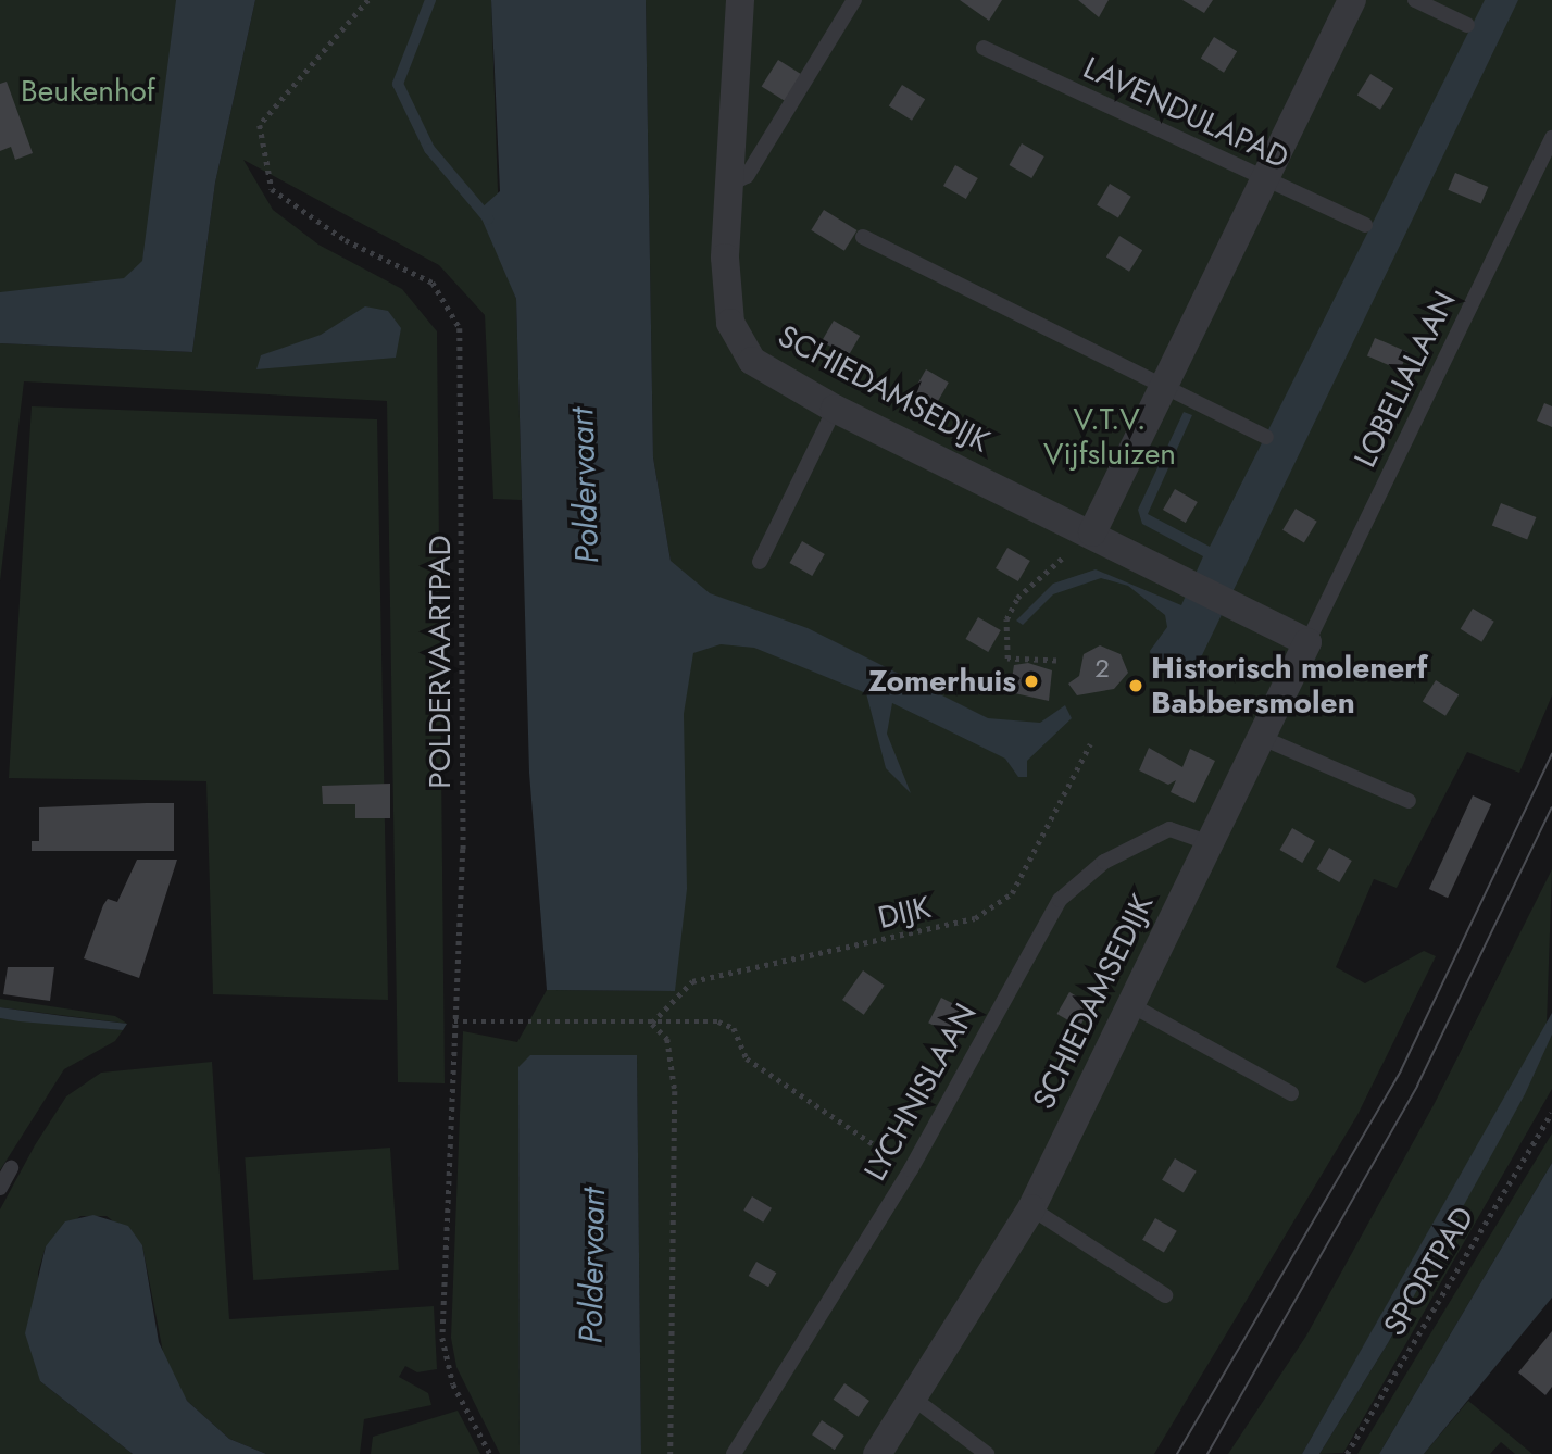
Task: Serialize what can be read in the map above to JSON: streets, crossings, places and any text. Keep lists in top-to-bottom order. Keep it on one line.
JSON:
{"streets":{"street":["SCHIEDAMSEDIJK"],"lane":["LAVENDULAPAD","LOBELIALAAN","LYCHNISLAAN"],"path":["POLDERVAARTPAD","DIJK","SPORTPAD"]},"crossings":[["LOBELIALAAN","SCHIEDAMSEDIJK"],["SCHIEDAMSEDIJK","LYCHNISLAAN"]],"water":["Poldervaart"],"parks":["Beukenhof","V.T.V. Vijfsluizen"],"places":["Zomerhuis","Historisch molenerf Babbersmolen"],"house_numbers":["2"]}
